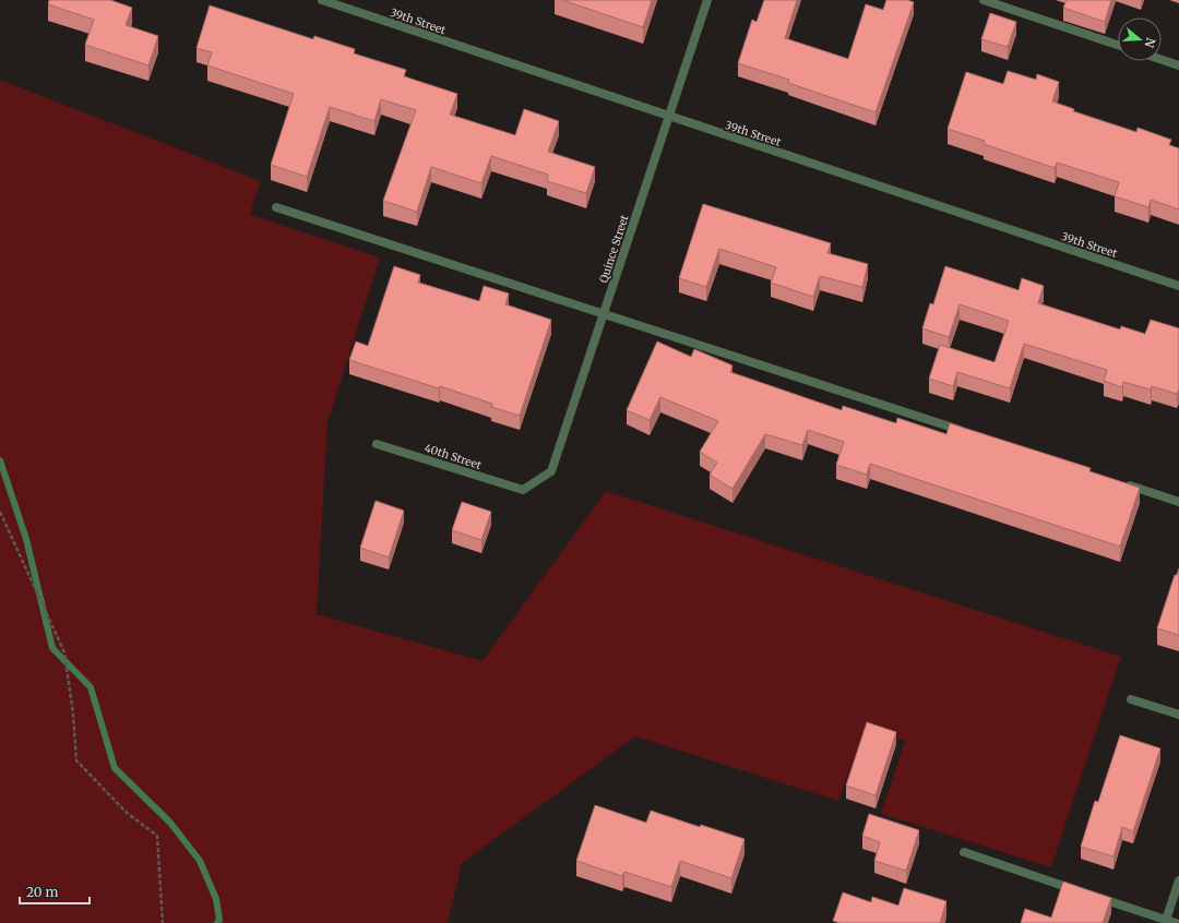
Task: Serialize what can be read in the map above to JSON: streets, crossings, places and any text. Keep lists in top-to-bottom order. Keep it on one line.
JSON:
{"streets":{"street":["39th Street","Quince Street","40th Street"]},"crossings":[["39th Street","Quince Street"],["Quince Street","40th Street"]],"scale_bar":"20 m","north":"right"}
